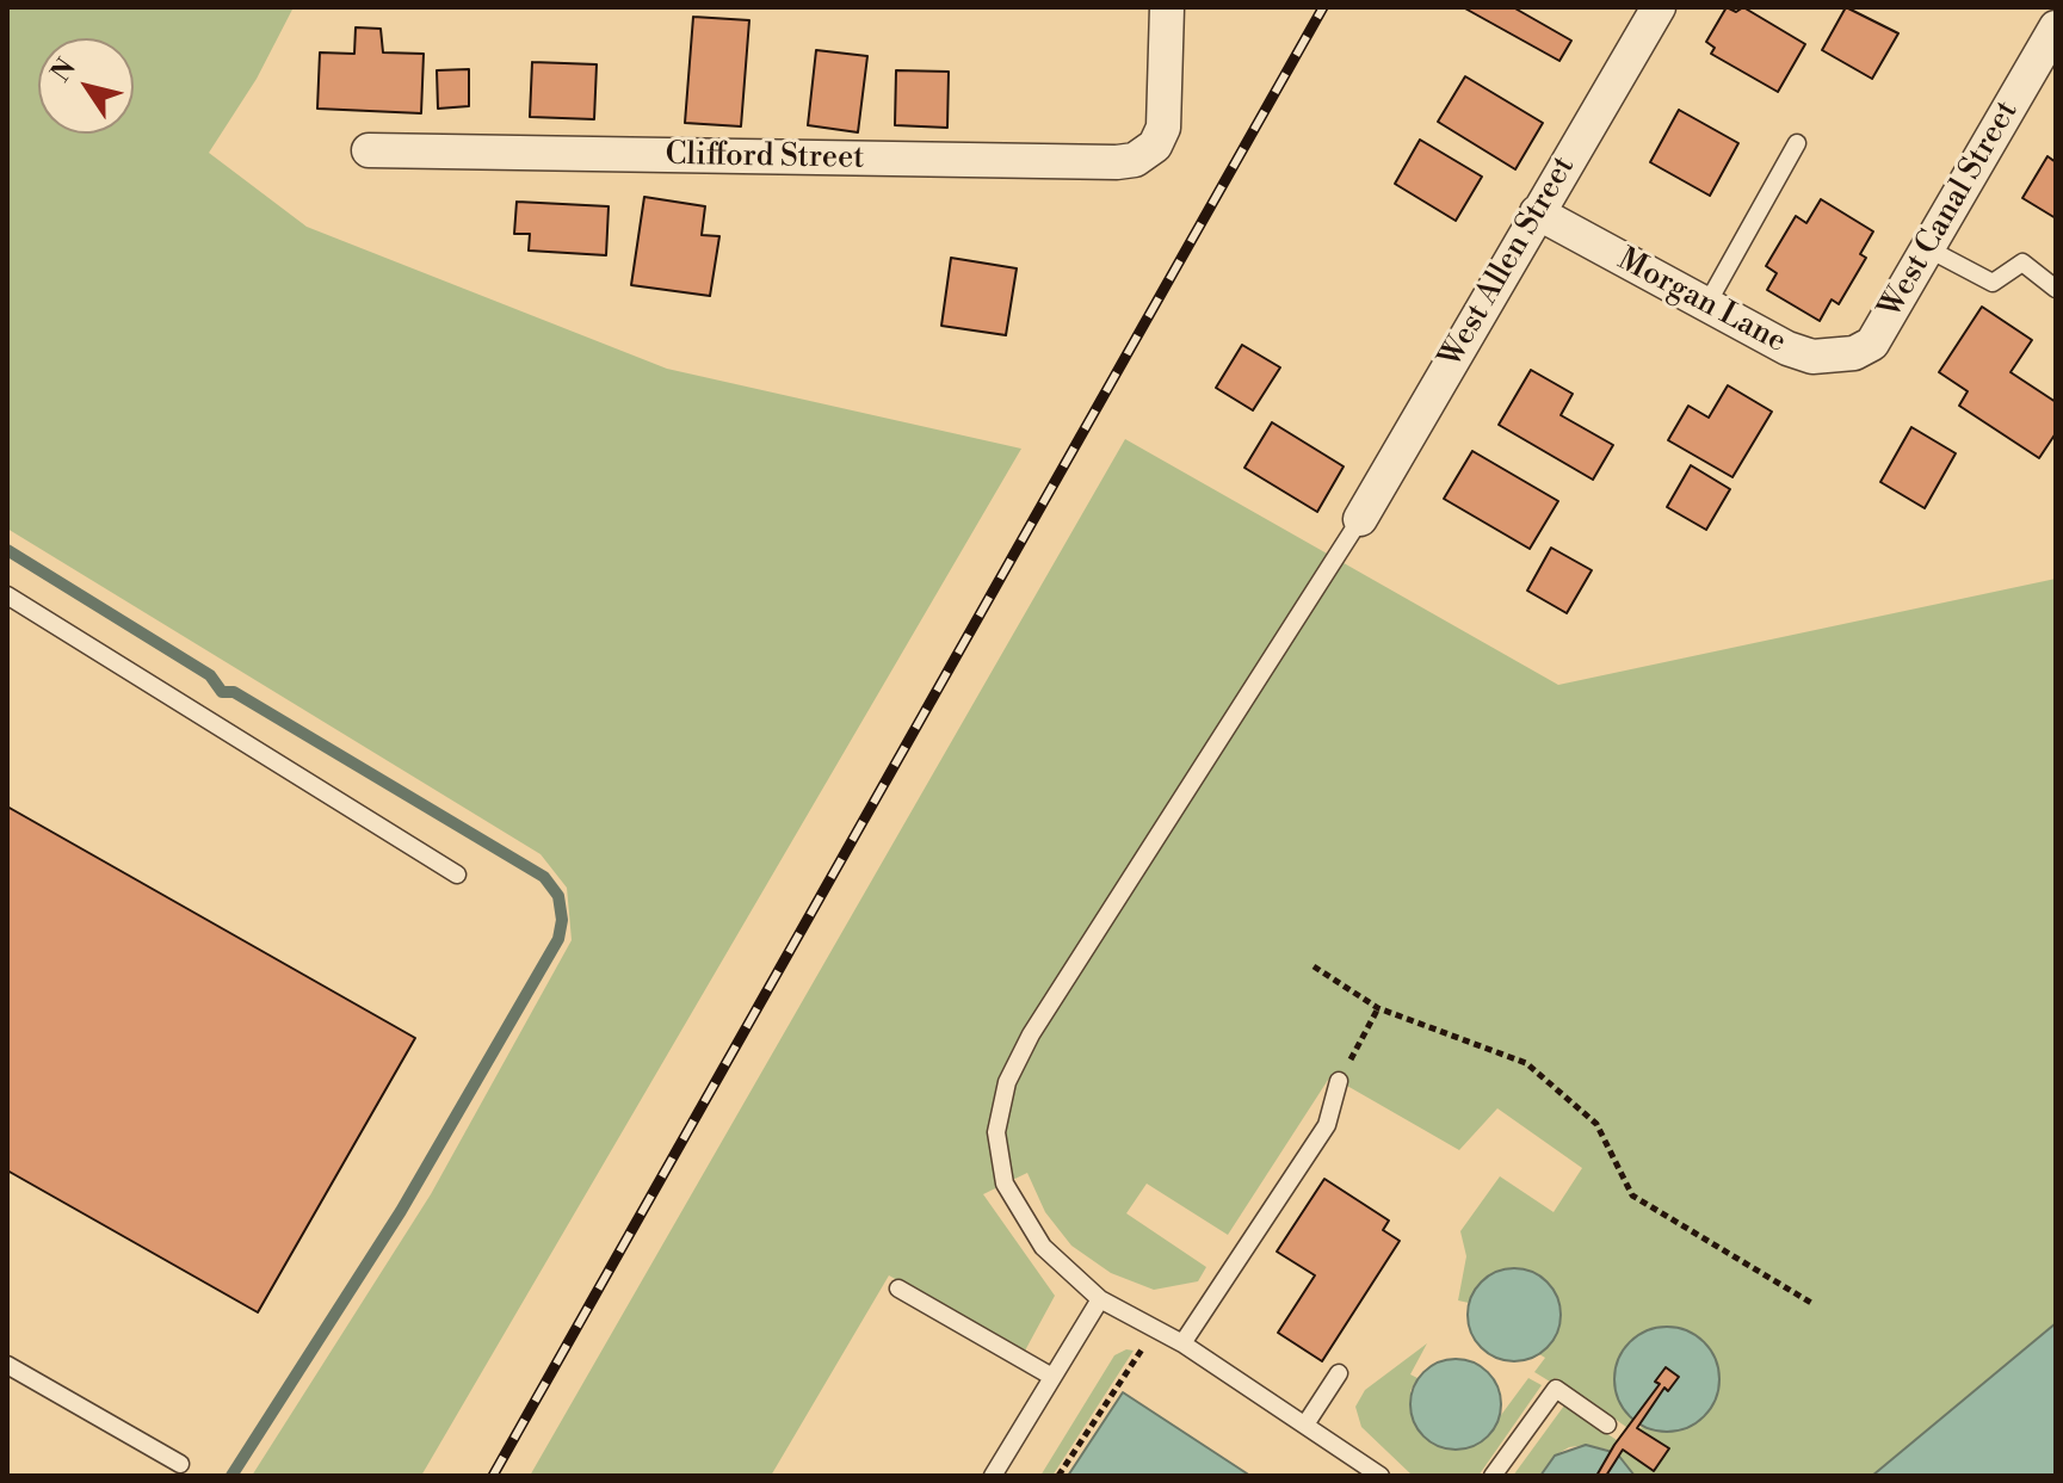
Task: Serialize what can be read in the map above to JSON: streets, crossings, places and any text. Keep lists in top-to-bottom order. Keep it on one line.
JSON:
{"streets":{"street":["Clifford Street","West Canal Street","West Allen Street","Morgan Lane"]},"crossings":[["West Canal Street","Morgan Lane"],["West Allen Street","Morgan Lane"]],"north":"top left"}
